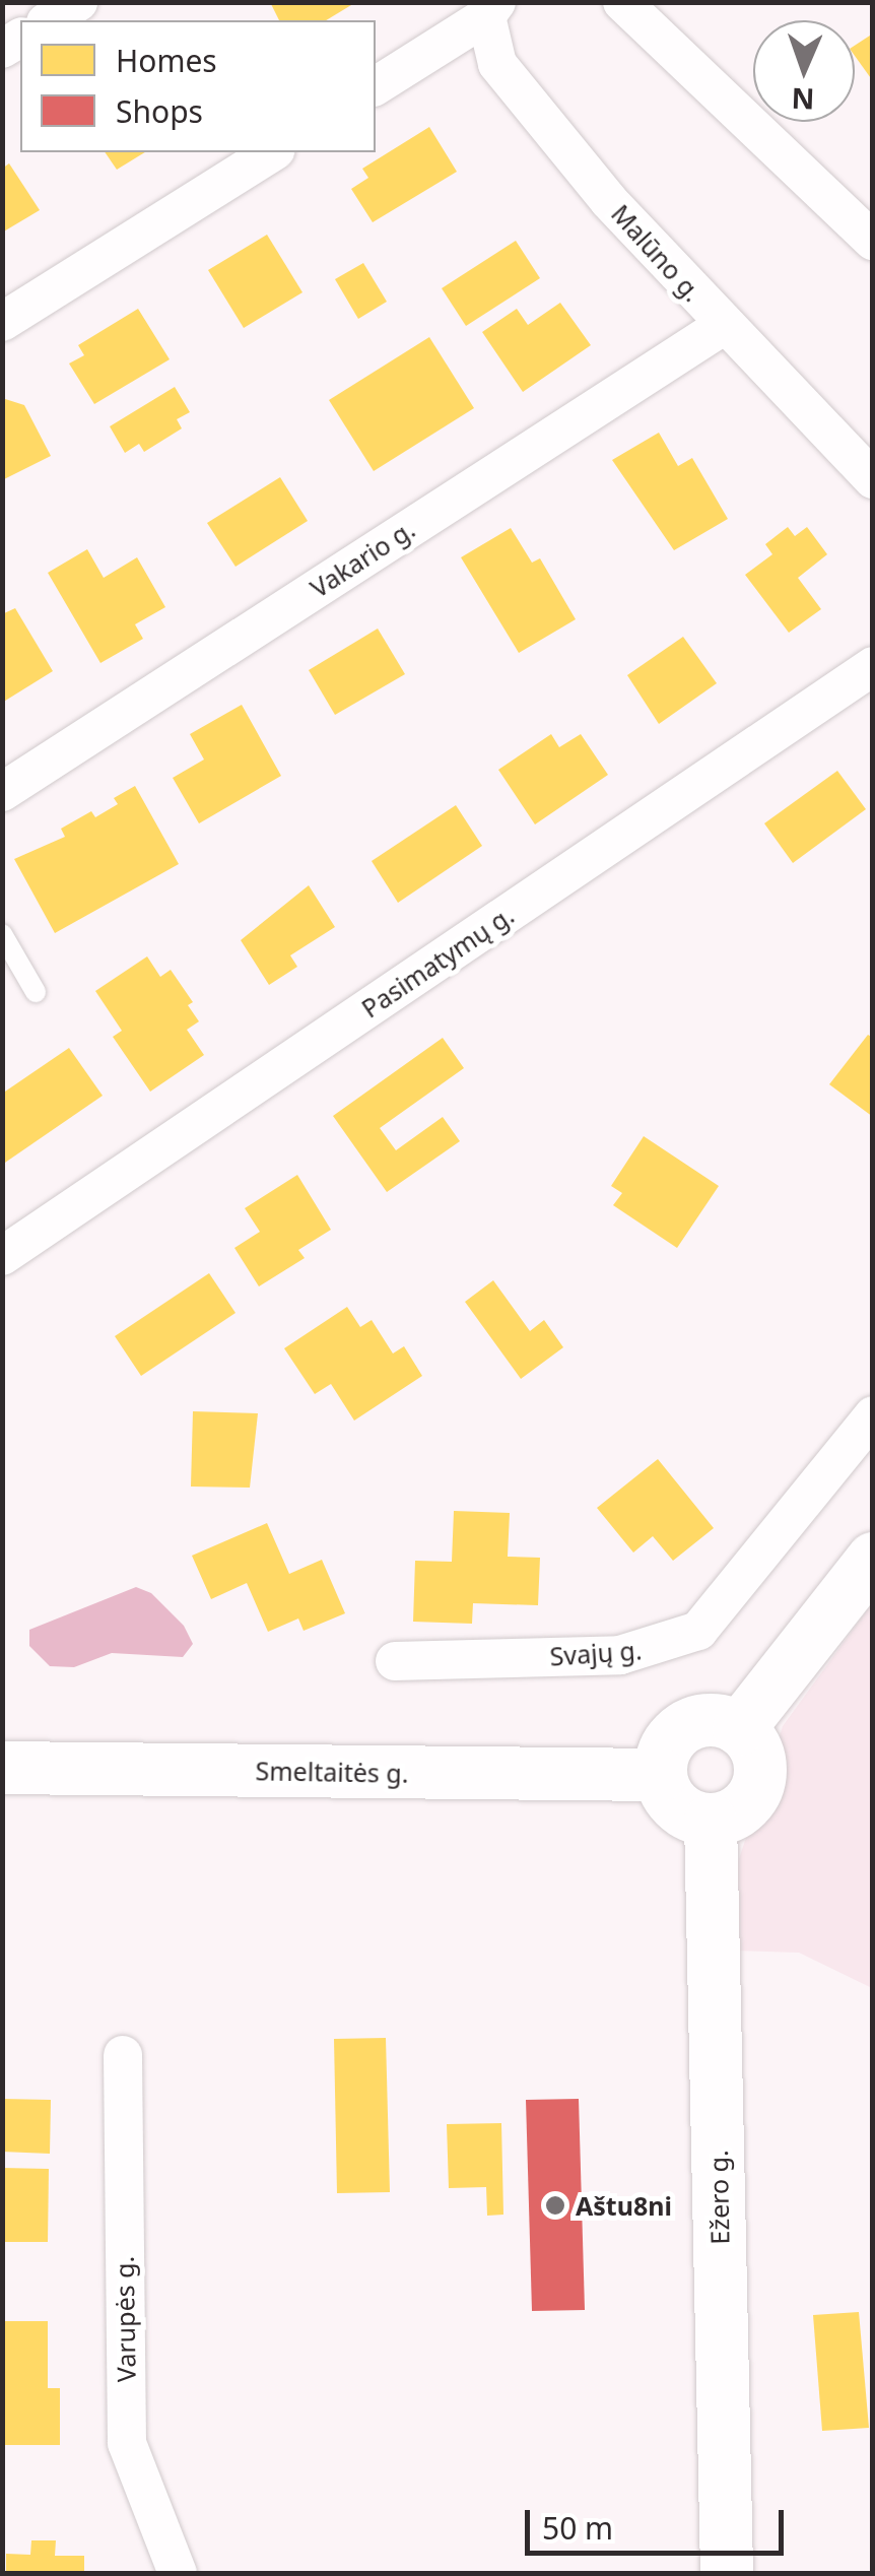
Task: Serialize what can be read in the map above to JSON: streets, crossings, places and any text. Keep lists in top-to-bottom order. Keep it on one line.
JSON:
{"streets":{"main road":["Smeltaitės g.","Ežero g."],"street":["Malūno g.","Vakario g.","Pasimatymų g.","Svajų g.","Varupės g."]},"crossings":[["Malūno g.","Vakario g."],["Smeltaitės g.","Ežero g."]],"places":["Aštu8ni"],"legend":["Homes","Shops"],"scale_bar":"50 m","north":"bottom"}
